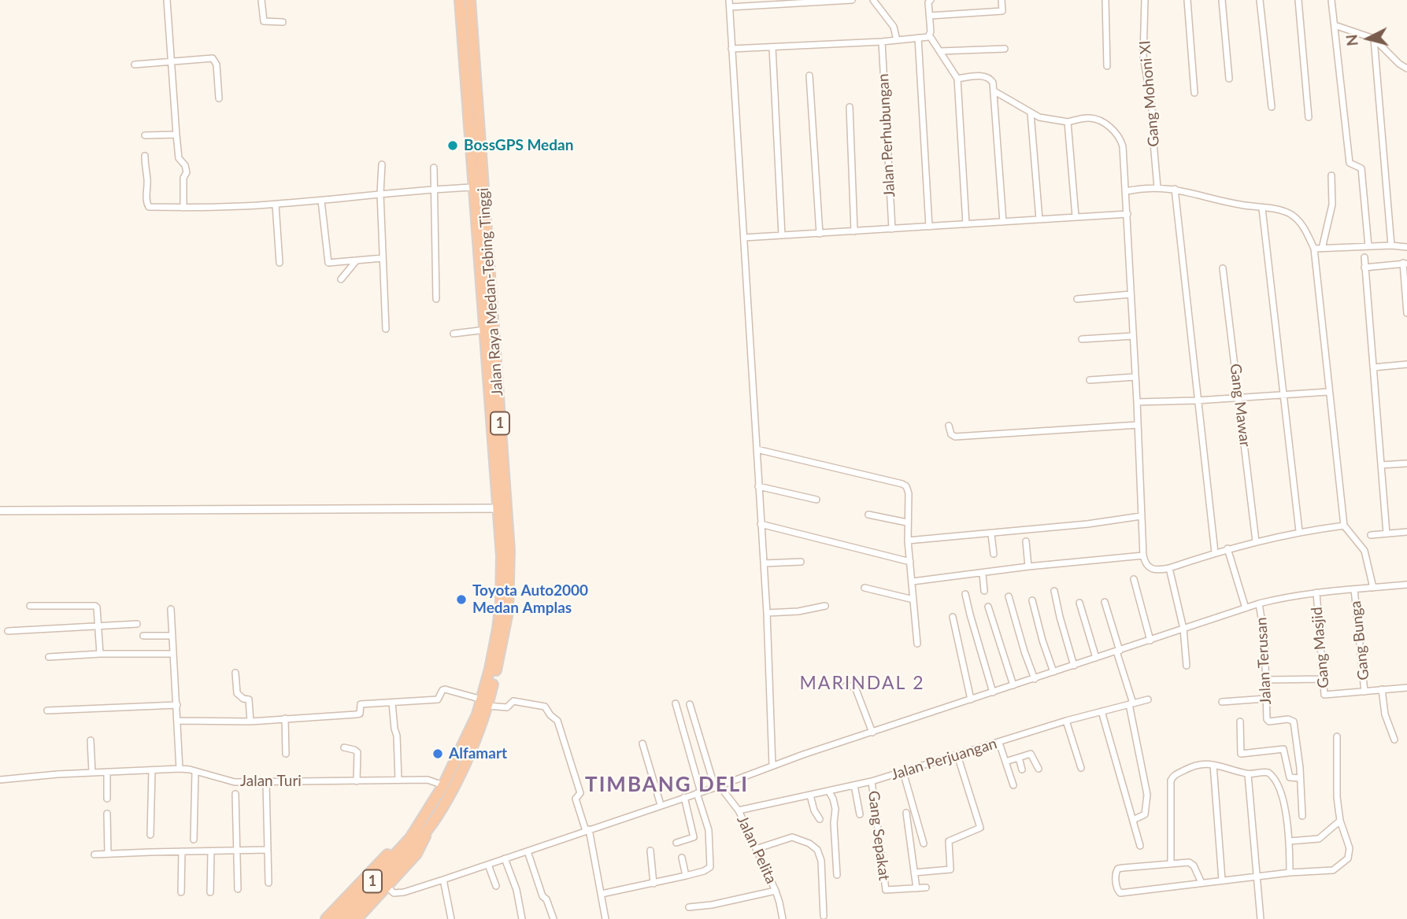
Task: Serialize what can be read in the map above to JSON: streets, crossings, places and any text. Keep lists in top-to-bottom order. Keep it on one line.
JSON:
{"streets":{"highway":["Jalan Raya Medan-Tebing Tinggi","1"],"street":["Gang Mohoni XI","Jalan Perhubungan","Gang Mawar","Gang Bunga","Gang Masjid","Jalan Terusan","Jalan Perjuangan","Jalan Turi","Gang Sepakat","Jalan Pelita"]},"crossings":[["Jalan Raya Medan-Tebing Tinggi","1"],["Jalan Raya Medan-Tebing Tinggi","Jalan Turi"],["Gang Bunga","Gang Masjid"],["Jalan Perjuangan","Gang Sepakat"],["Jalan Perjuangan","Jalan Pelita"]],"districts":["MARINDAL 2","TIMBANG DELI"],"places":["BossGPS Medan","Toyota Auto2000 Medan Amplas","Alfamart"],"north":"left"}
